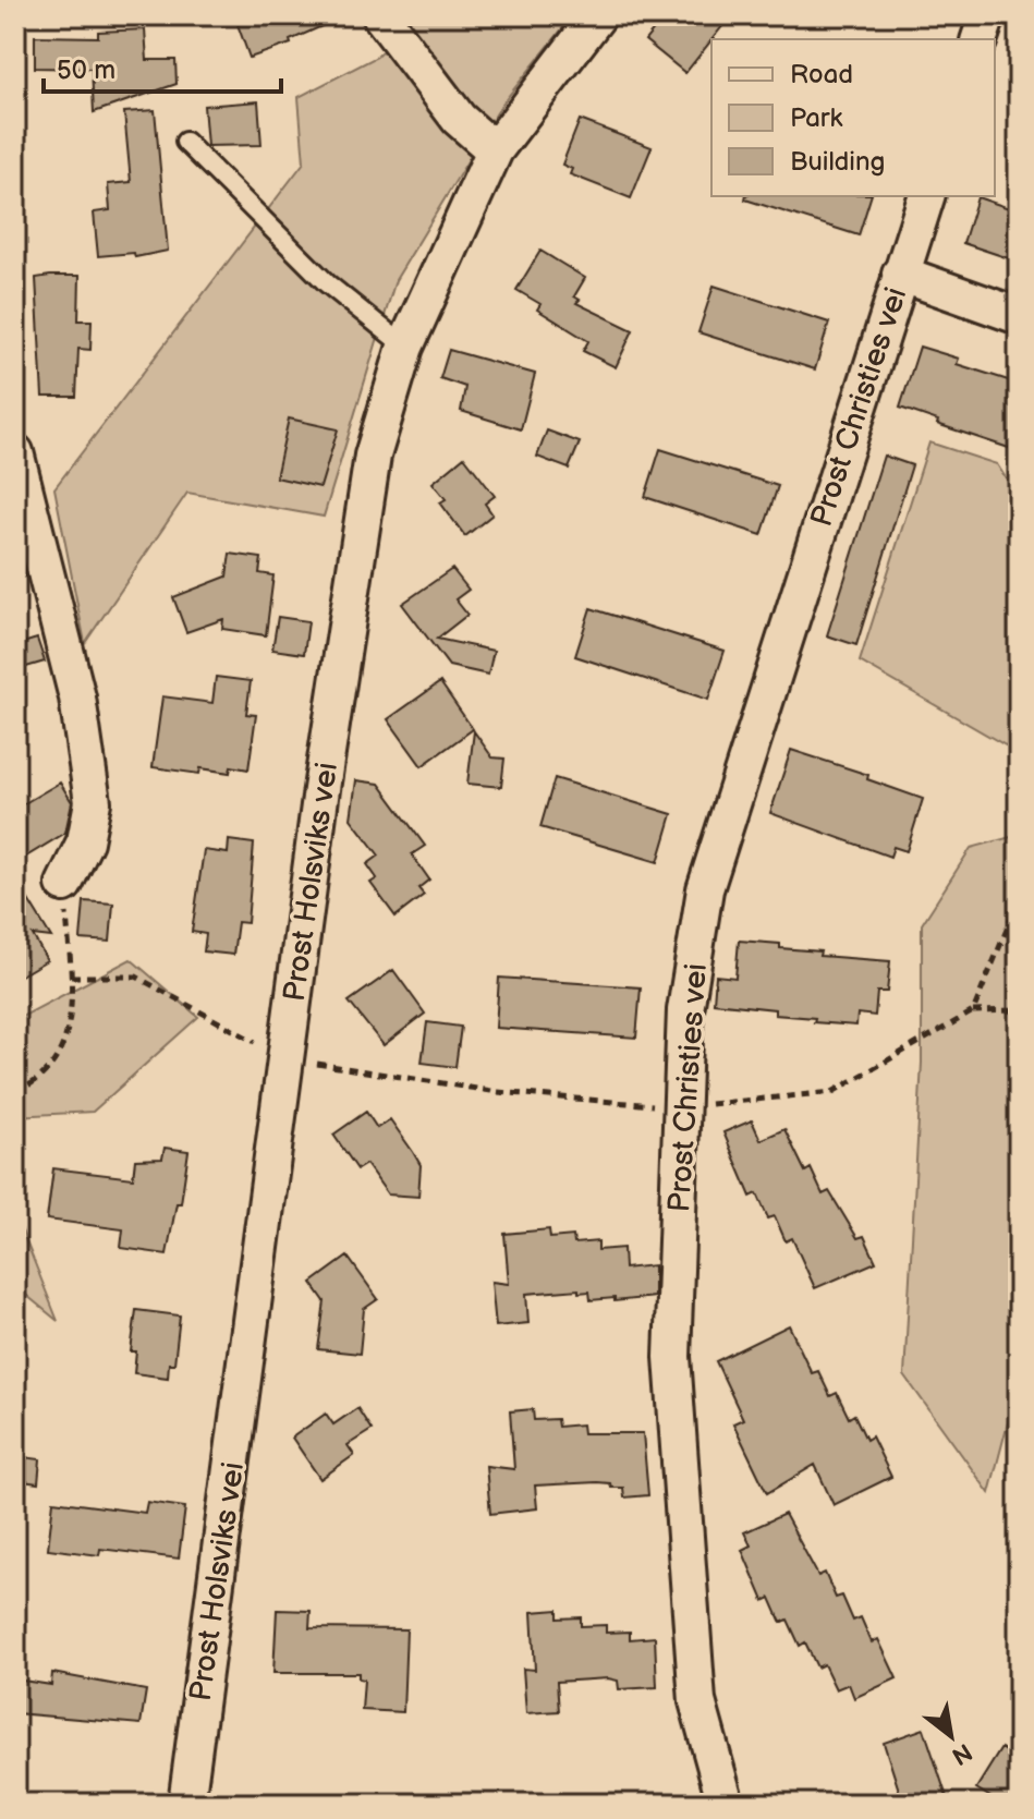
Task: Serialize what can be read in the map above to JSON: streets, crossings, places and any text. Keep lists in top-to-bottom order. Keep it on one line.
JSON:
{"streets":{"street":["Prost Christies vei","Prost Holsviks vei"]},"legend":["Road","Park","Building"],"scale_bar":"50 m","north":"bottom right"}
